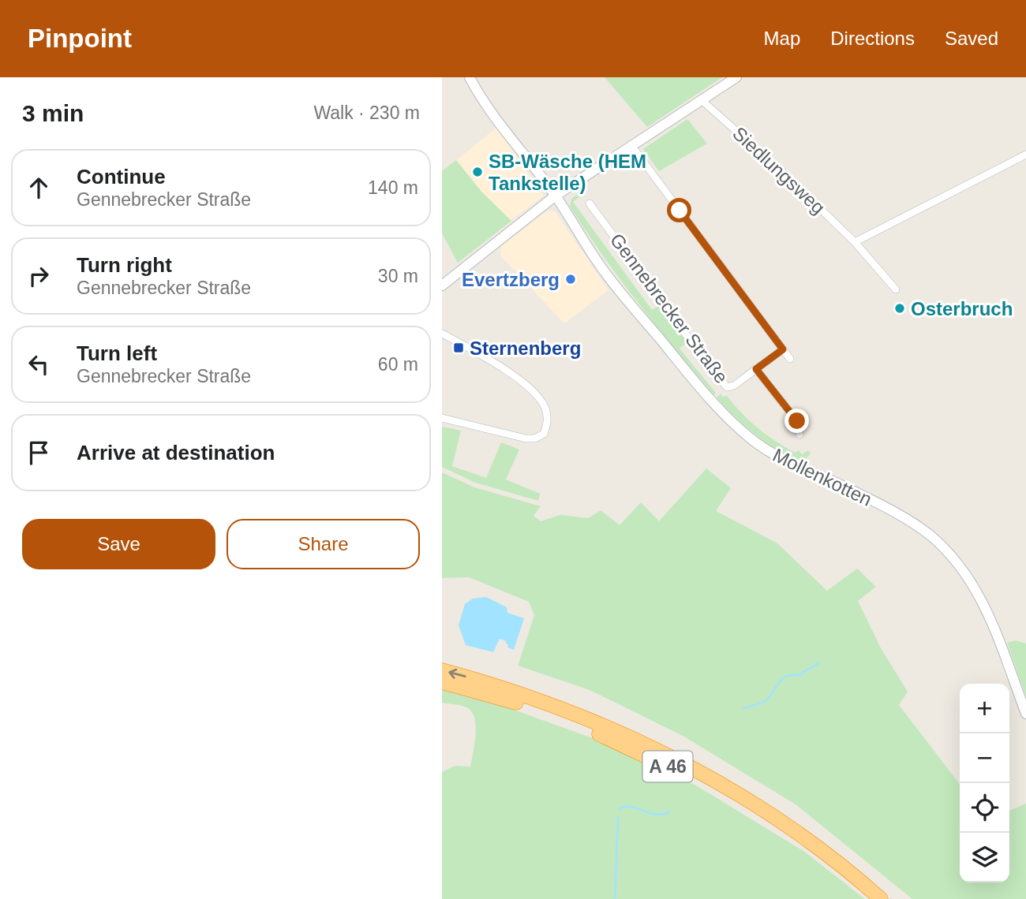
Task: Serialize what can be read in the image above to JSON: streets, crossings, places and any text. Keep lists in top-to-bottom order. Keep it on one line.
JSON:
{"streets":{"highway":["A 46"],"main road":["Mollenkotten"],"street":["Siedlungsweg","Gennebrecker Straße"]},"places":{"other":["SB-Wäsche (HEM Tankstelle)","Evertzberg","Osterbruch"],"transit":["Sternenberg"]},"page":{"header":"Pinpoint","nav":["Map","Directions","Saved"],"heading":["3 min","Walk · 230 m"],"list":[["Continue","Gennebrecker Straße","140 m"],["Turn right","Gennebrecker Straße","30 m"],["Turn left","Gennebrecker Straße","60 m"],"Arrive at destination"],"buttons":["Save","Share"],"map_buttons":["+","−"]}}
